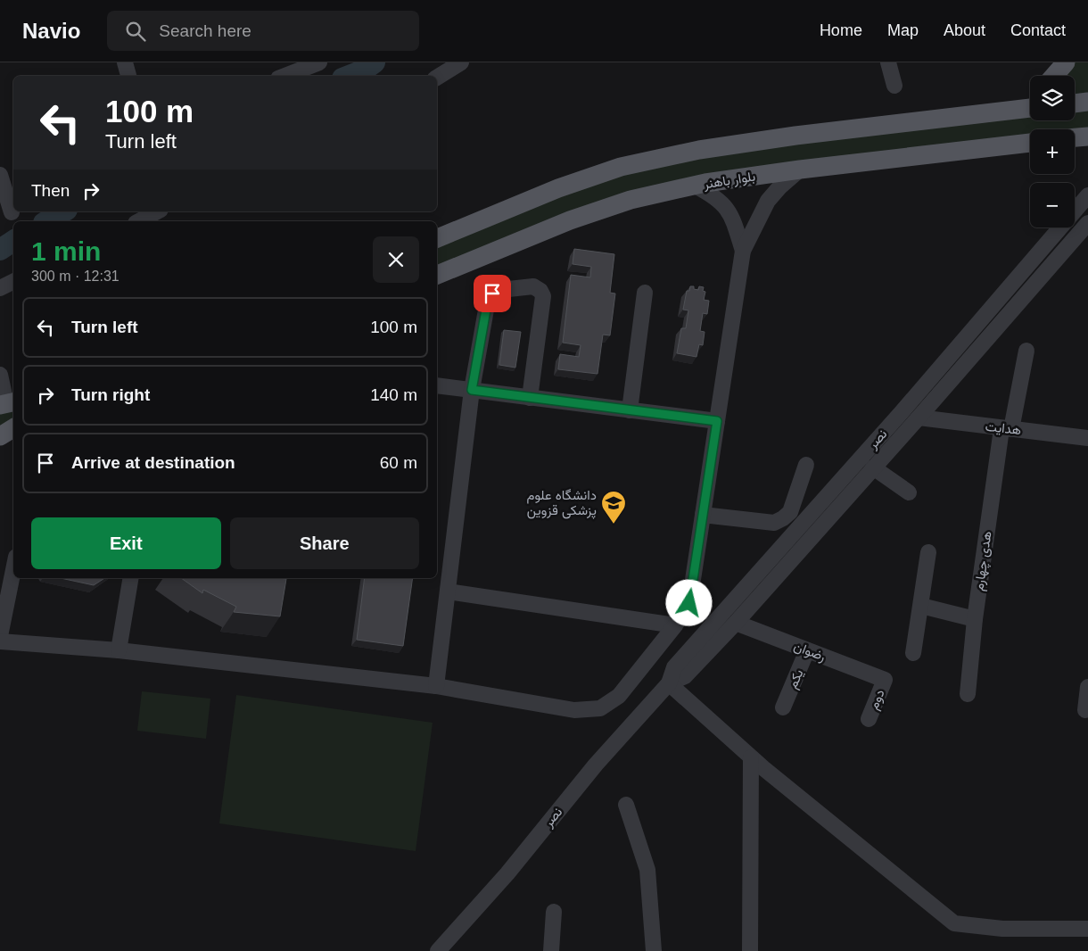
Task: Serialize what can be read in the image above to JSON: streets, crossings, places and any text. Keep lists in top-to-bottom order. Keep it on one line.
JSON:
{"streets":{"main road":["بلوار باهنر"],"street":["هدایت","نصر","هدی چهارم","رضوان","یکم","دوم"]},"crossings":[["هدایت","نصر"],["هدایت","هدی چهارم"],["نصر","رضوان"],["رضوان","یکم"],["رضوان","دوم"]],"places":{"school or university":["دانشگاه علوم پزشکی قزوین"]},"page":{"header":"Navio","search":"Search here","nav":["Home","Map","About","Contact"],"map_buttons":["+","−"],"turn":["100 m","Turn left"],"then":"Then","heading":["1 min","300 m · 12:31"],"list":[{"name":"Turn left","value":"100 m"},{"name":"Turn right","value":"140 m"},{"name":"Arrive at destination","value":"60 m"}],"buttons":["Exit","Share"]}}
